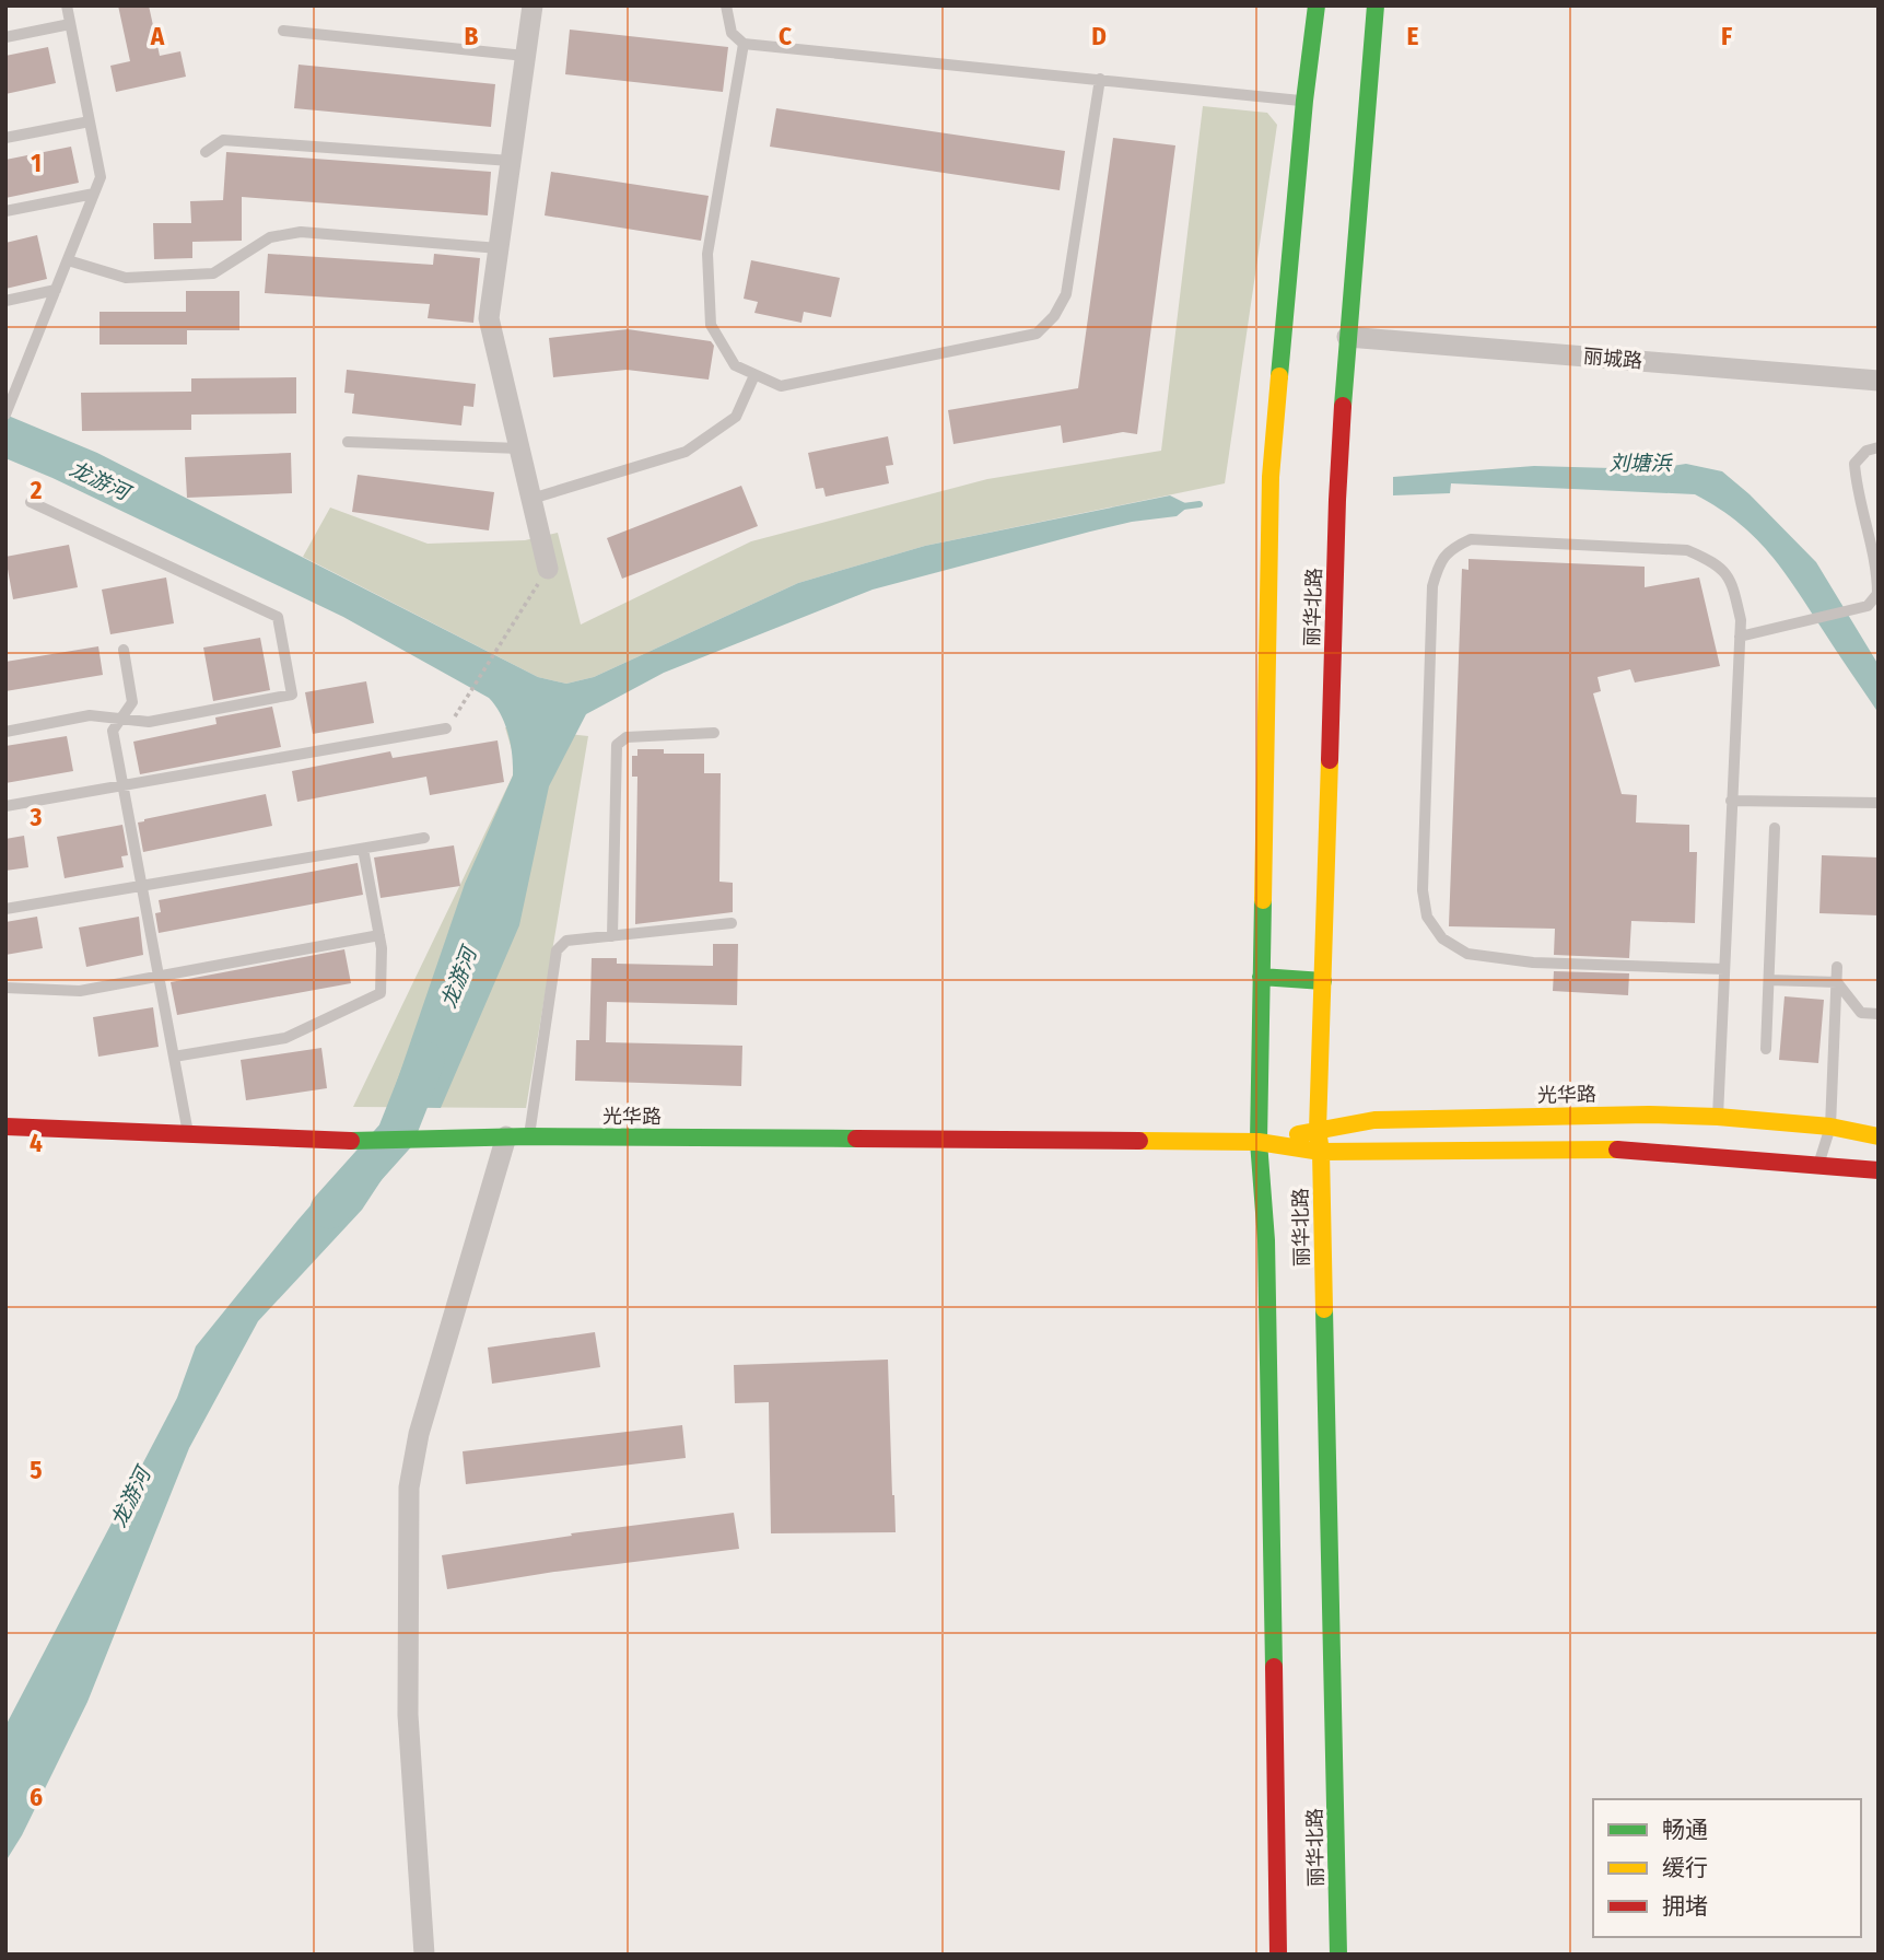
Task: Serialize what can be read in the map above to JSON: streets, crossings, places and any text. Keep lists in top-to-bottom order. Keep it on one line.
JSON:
{"streets":{"main road":["丽华北路","光华路"],"street":["丽城路"]},"crossings":[["丽城路","丽华北路"],["丽华北路","光华路"]],"water":["刘塘浜","龙游河"],"legend":["畅通","缓行","拥堵"],"grid":{"columns":["A","B","C","D","E","F"],"rows":["1","2","3","4","5","6"]}}
